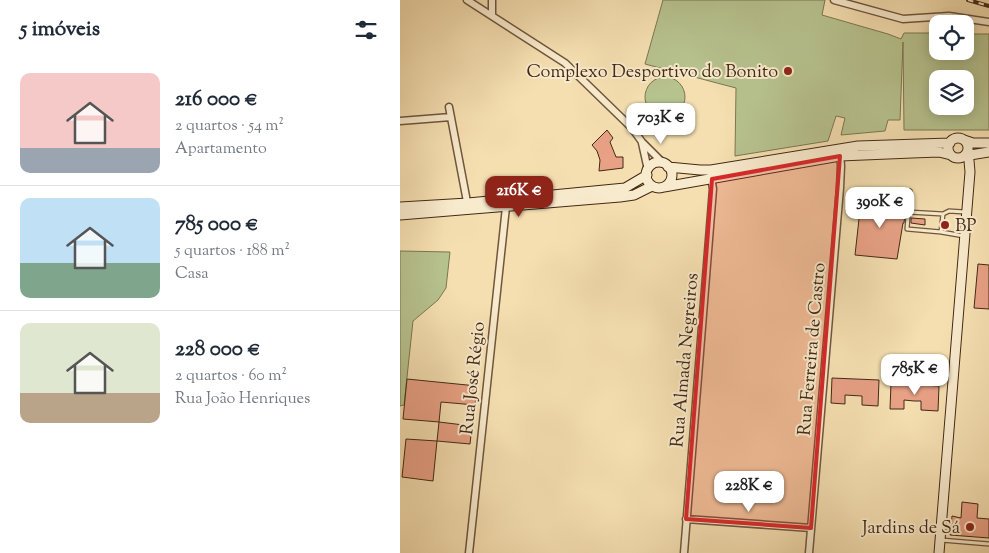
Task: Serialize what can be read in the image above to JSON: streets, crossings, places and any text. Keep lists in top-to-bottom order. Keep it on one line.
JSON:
{"streets":{"street":["Rua Ferreira de Castro","Rua Almada Negreiros","Rua José Régio"]},"places":["Complexo Desportivo do Bonito","BP","Jardins de Sá"],"page":{"heading":"5 imóveis","list":[{"name":"216 000 €","note":"2 quartos · 54 m² · Apartamento"},{"name":"785 000 €","note":"5 quartos · 188 m² · Casa"},{"name":"228 000 €","note":"2 quartos · 60 m² · Rua João Henriques"}],"price":["703K €","216K €","390K €","785K €","228K €"]}}
